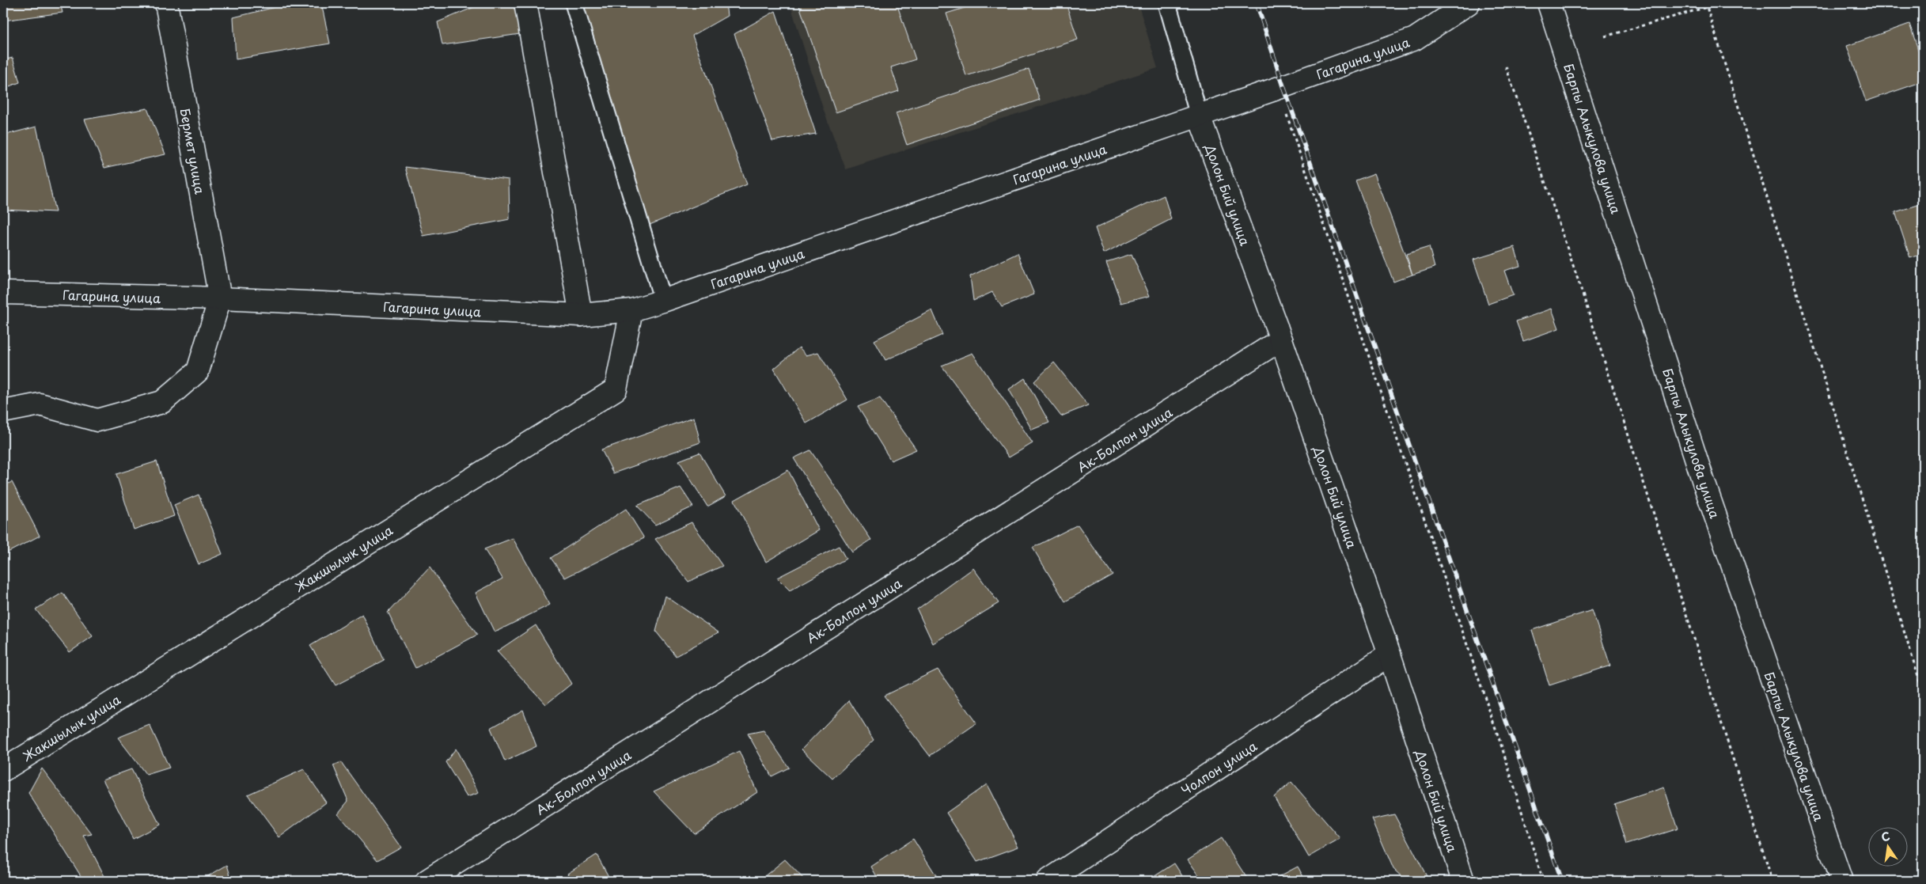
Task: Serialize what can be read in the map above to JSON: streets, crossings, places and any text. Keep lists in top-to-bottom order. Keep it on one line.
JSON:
{"streets":{"street":["Гагарина улица","Барпы Алыкулова улица","Бермет улица","Долон Бий улица","Ак-Болпон улица","Жакшылык улица","Чолпон улица"]},"crossings":[["Гагарина улица","Бермет улица"],["Гагарина улица","Долон Бий улица"],["Гагарина улица","Жакшылык улица"],["Долон Бий улица","Ак-Болпон улица"],["Долон Бий улица","Чолпон улица"]],"north":"top"}
